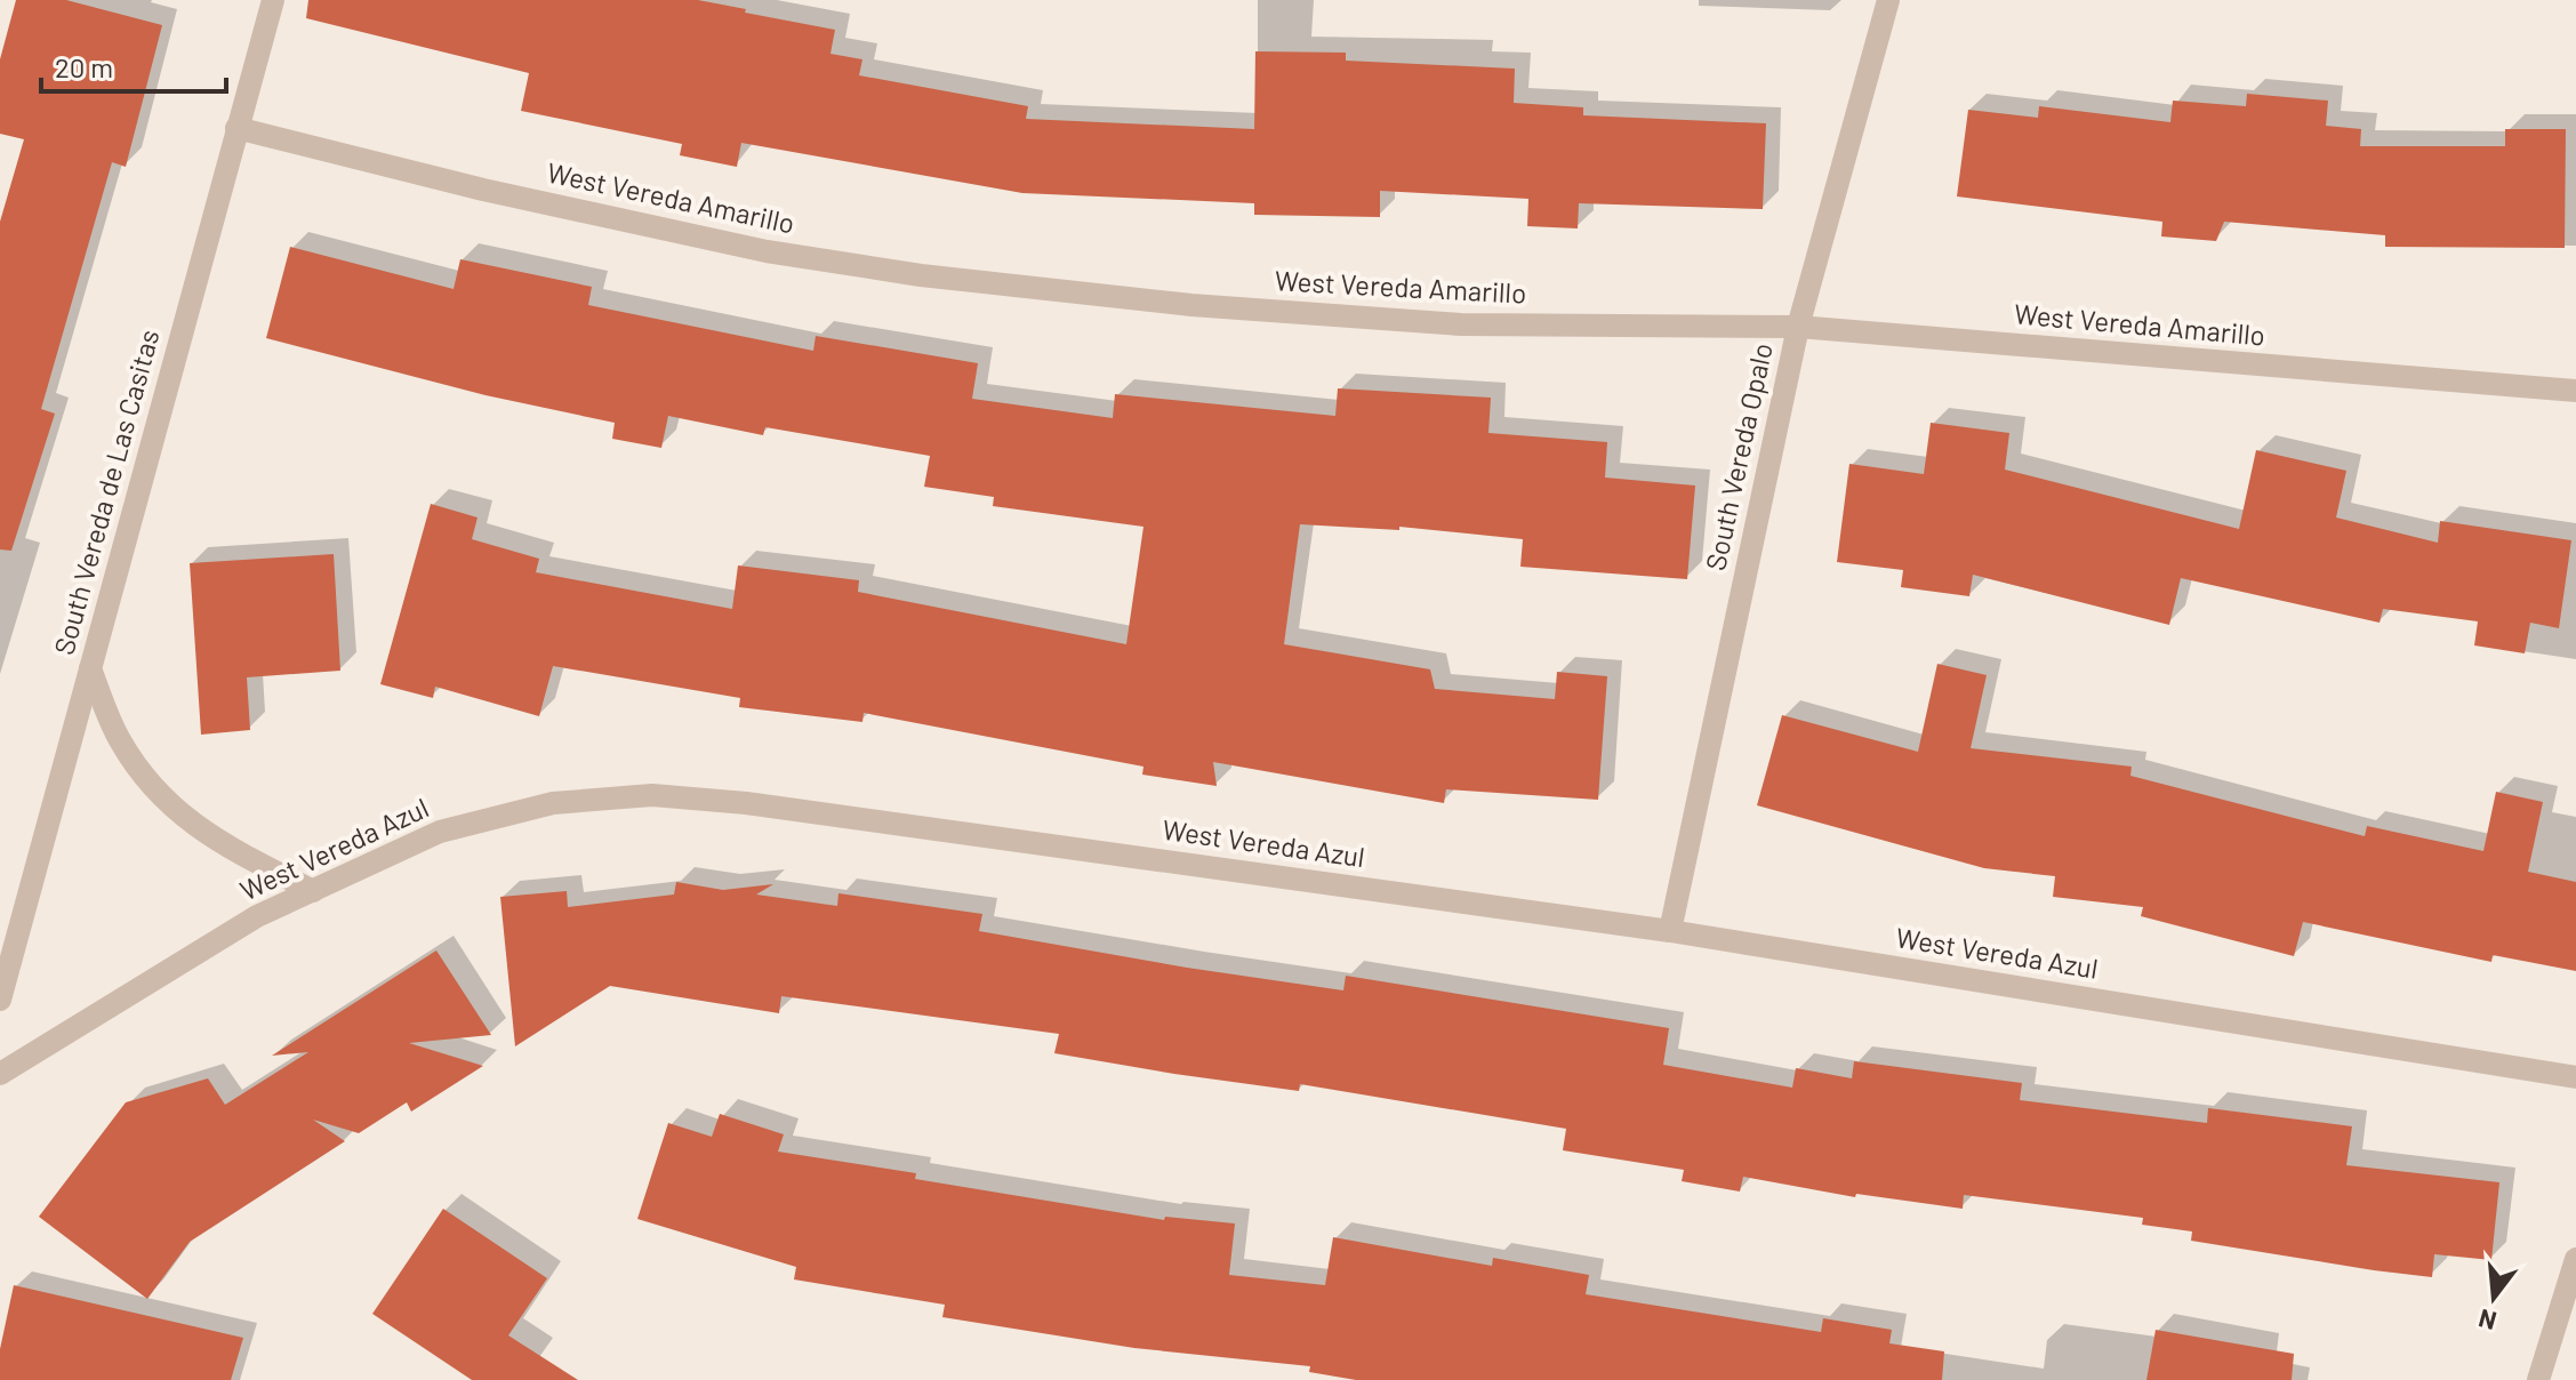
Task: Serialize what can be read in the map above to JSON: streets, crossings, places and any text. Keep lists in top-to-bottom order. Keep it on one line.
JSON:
{"streets":{"street":["West Vereda Amarillo","South Vereda Opalo","South Vereda de Las Casitas","West Vereda Azul"]},"crossings":[["West Vereda Amarillo","South Vereda Opalo"],["West Vereda Amarillo","South Vereda de Las Casitas"],["South Vereda Opalo","West Vereda Azul"]],"scale_bar":"20 m","north":"bottom"}
